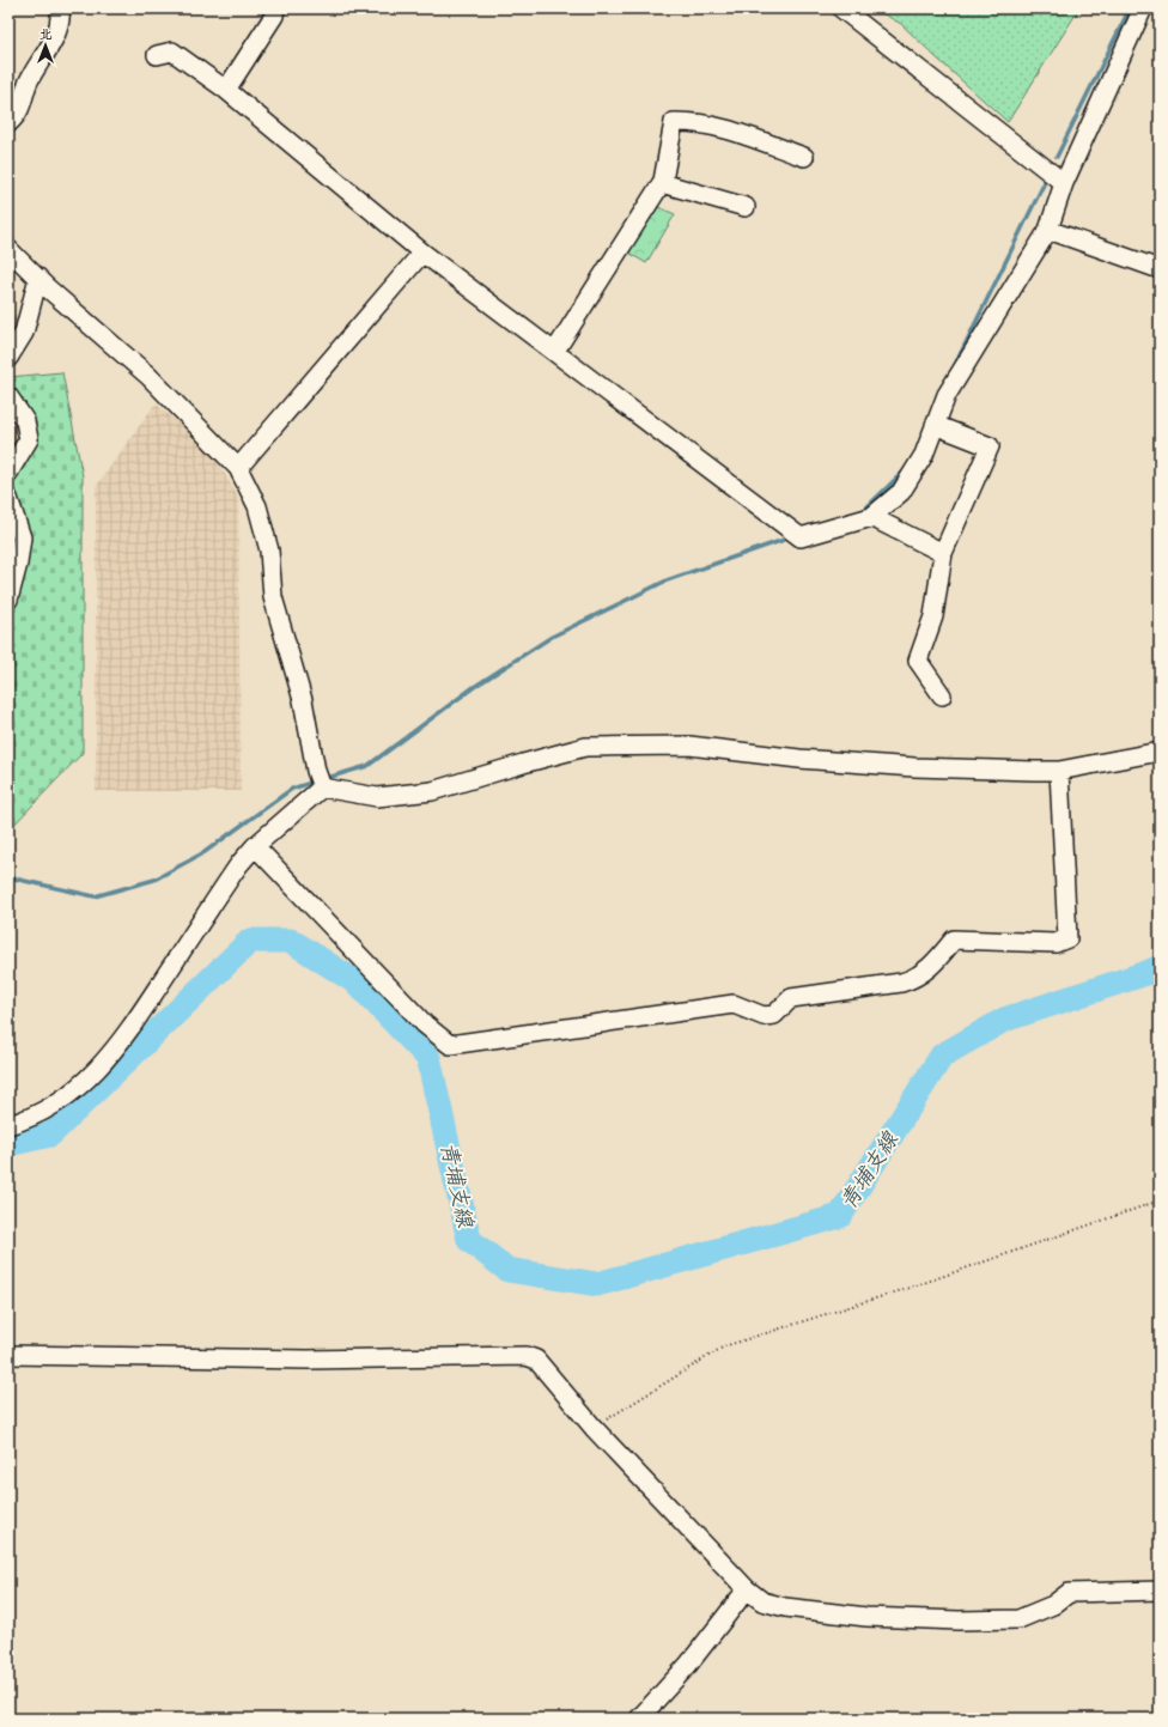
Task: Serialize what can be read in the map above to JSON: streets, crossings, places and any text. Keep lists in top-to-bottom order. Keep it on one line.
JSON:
{"water":["青埔支線"],"north":"top"}
